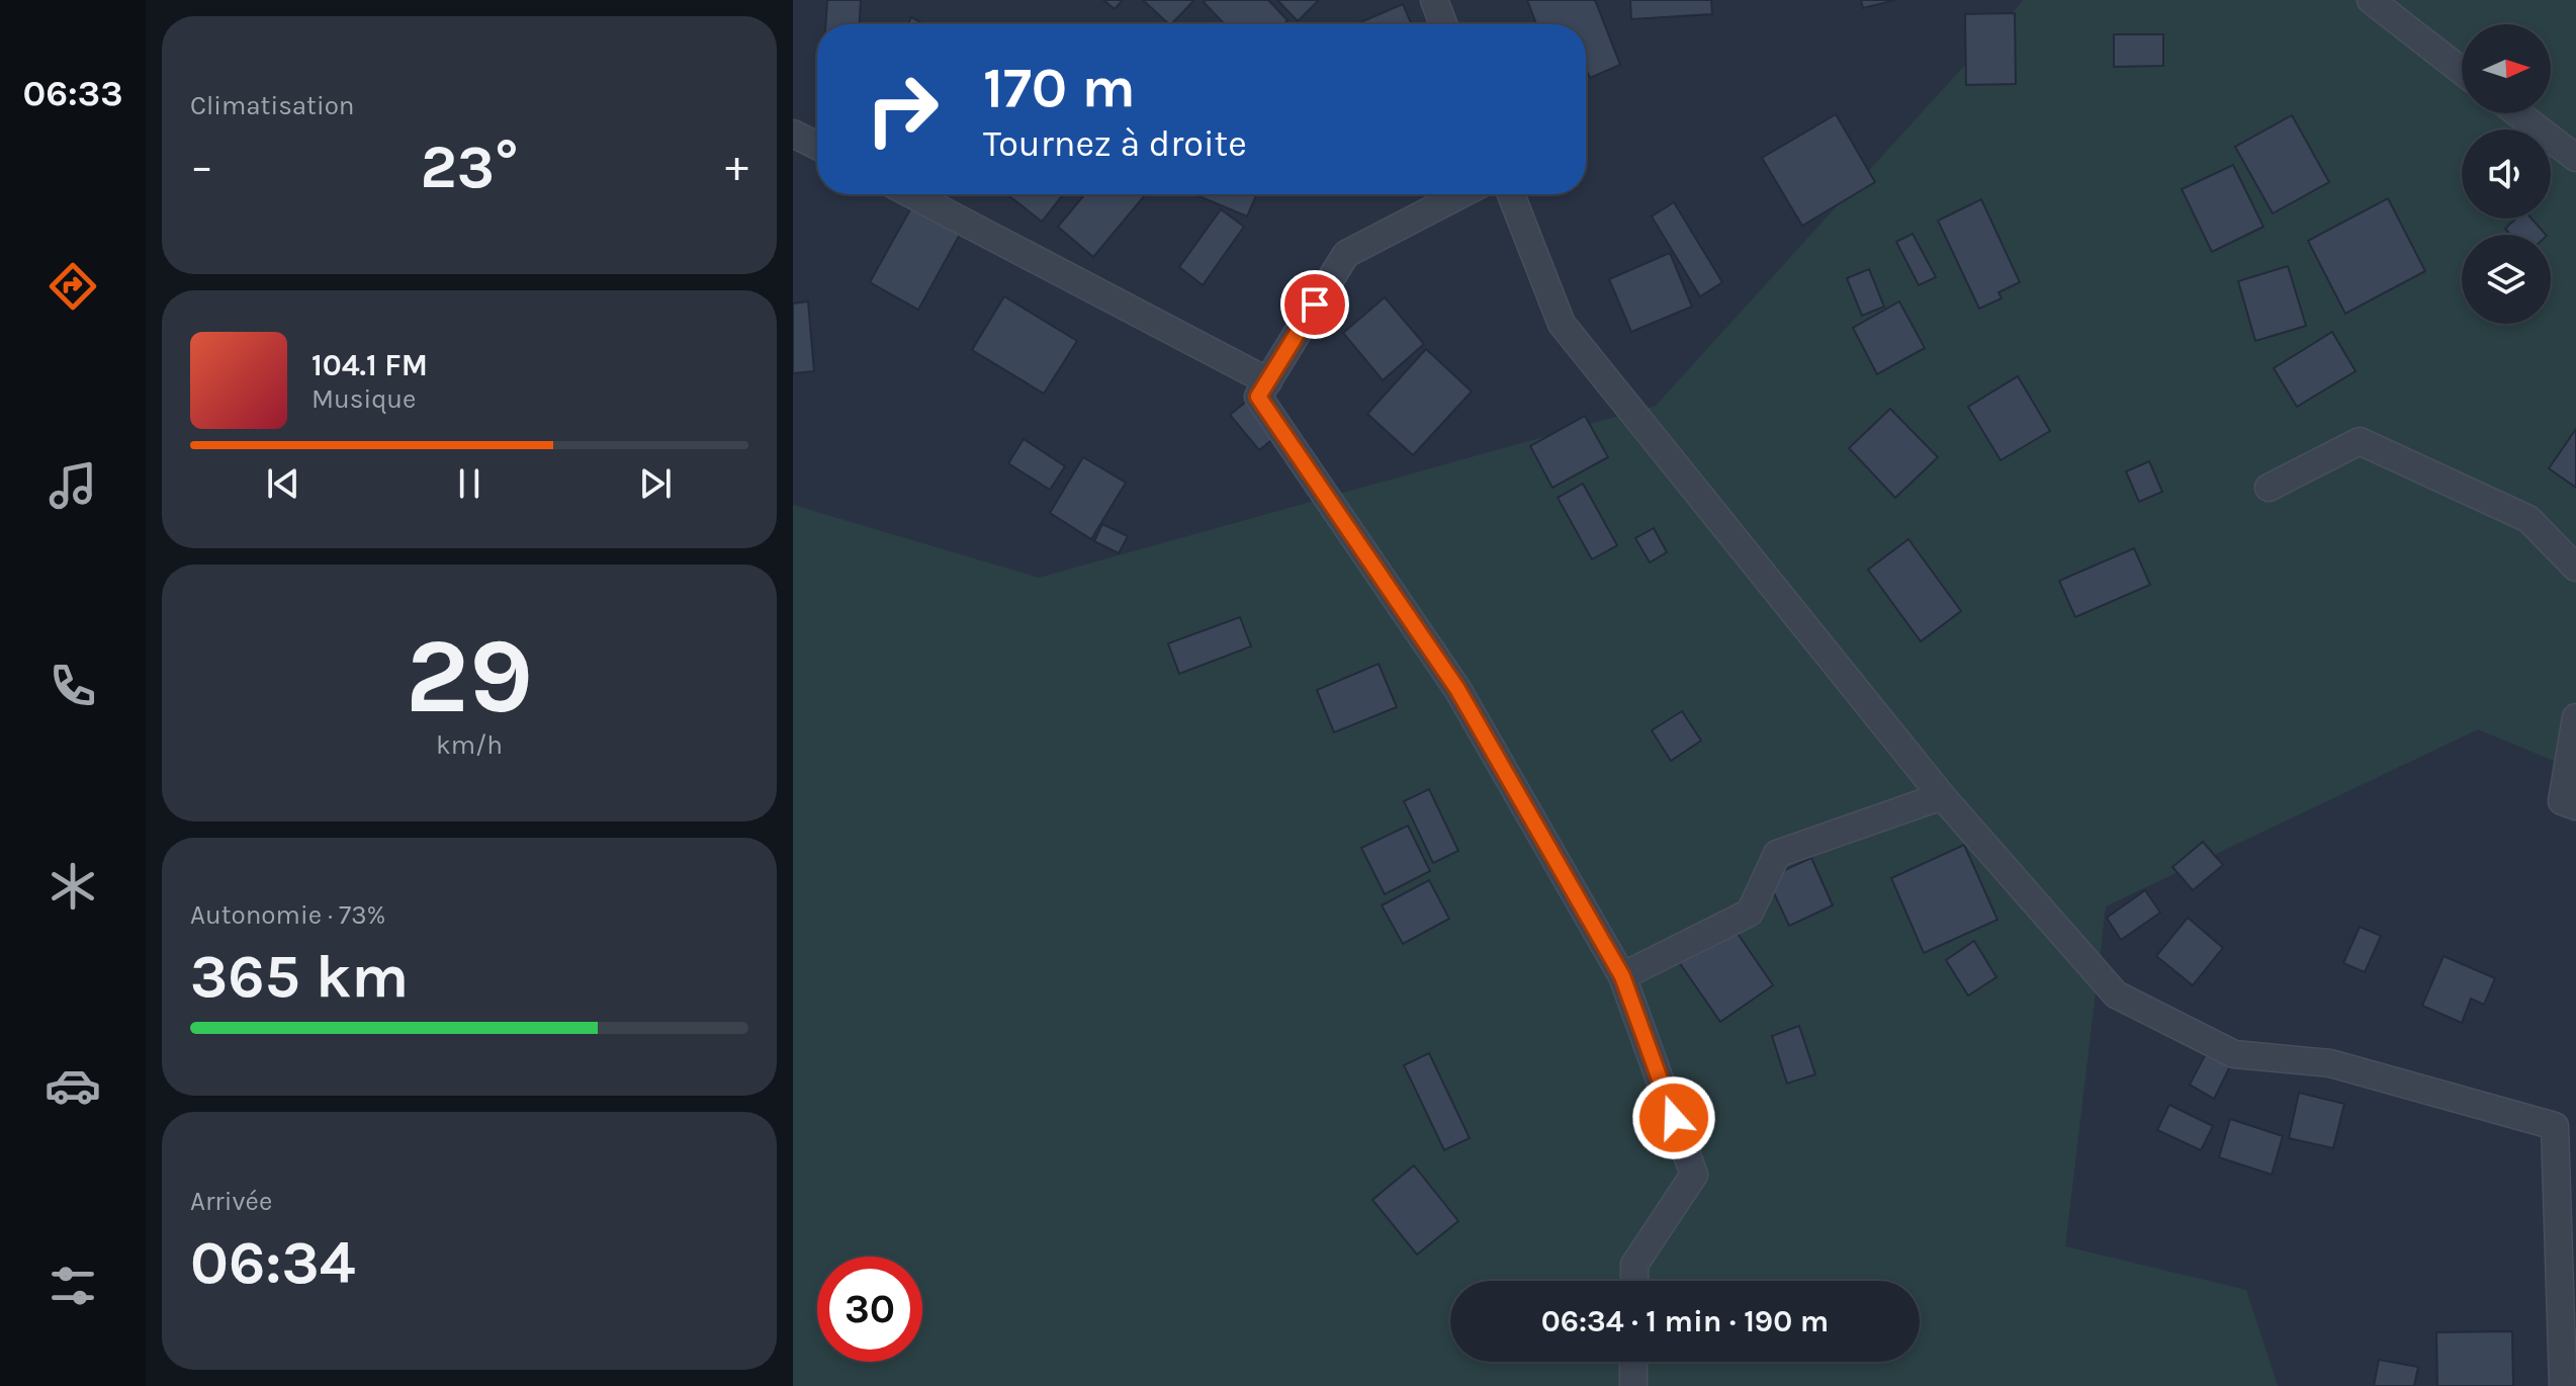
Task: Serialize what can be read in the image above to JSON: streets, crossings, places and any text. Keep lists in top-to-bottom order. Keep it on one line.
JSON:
{"north":"right","page":{"tabs":"06:33","tile":["Climatisation",["29","km/h"],["Autonomie · 73%","365 km"],["Arrivée","06:34"]],"turn":["170 m","Tournez à droite"],"heat":["−","23°","+"],"song":["104.1 FM","Musique"],"limit":"30","trip":"06:34 · 1 min · 190 m"}}
